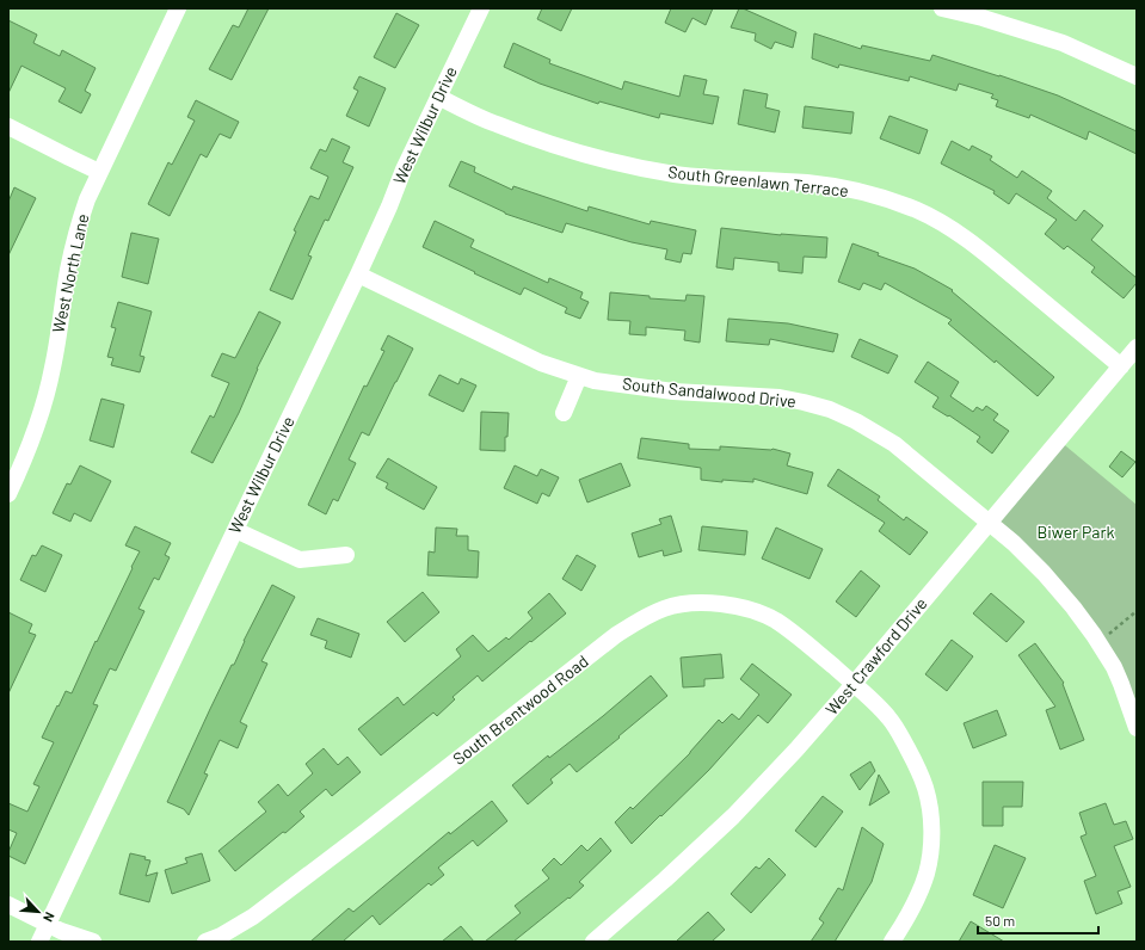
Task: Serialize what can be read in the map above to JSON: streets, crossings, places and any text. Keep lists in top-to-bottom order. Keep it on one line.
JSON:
{"streets":{"street":["West Wilbur Drive","South Greenlawn Terrace","West North Lane","South Sandalwood Drive","West Crawford Drive","South Brentwood Road"]},"crossings":[["West Wilbur Drive","South Greenlawn Terrace"],["West Wilbur Drive","South Sandalwood Drive"],["South Greenlawn Terrace","West Crawford Drive"],["South Sandalwood Drive","West Crawford Drive"],["West Crawford Drive","South Brentwood Road"]],"parks":["Biwer Park"],"scale_bar":"50 m","north":"bottom right"}
